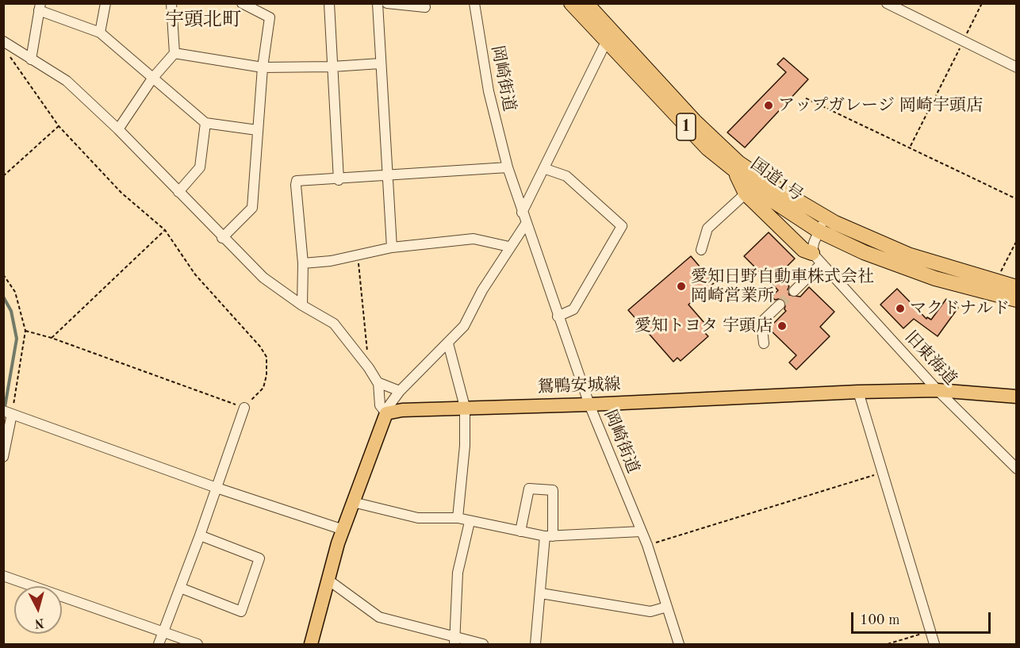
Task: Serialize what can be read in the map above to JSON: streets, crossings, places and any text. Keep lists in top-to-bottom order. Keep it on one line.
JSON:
{"streets":{"highway":["1","国道1号"],"main road":["鴛鴨安城線"],"street":["岡崎街道","旧東海道"]},"crossings":[["岡崎街道","鴛鴨安城線"],["旧東海道","鴛鴨安城線"]],"districts":["宇頭北町"],"places":["アップガレージ 岡崎宇頭店","愛知日野自動車株式会社 岡崎営業所","マクドナルド","愛知トヨタ 宇頭店"],"scale_bar":"100 m","north":"bottom"}
